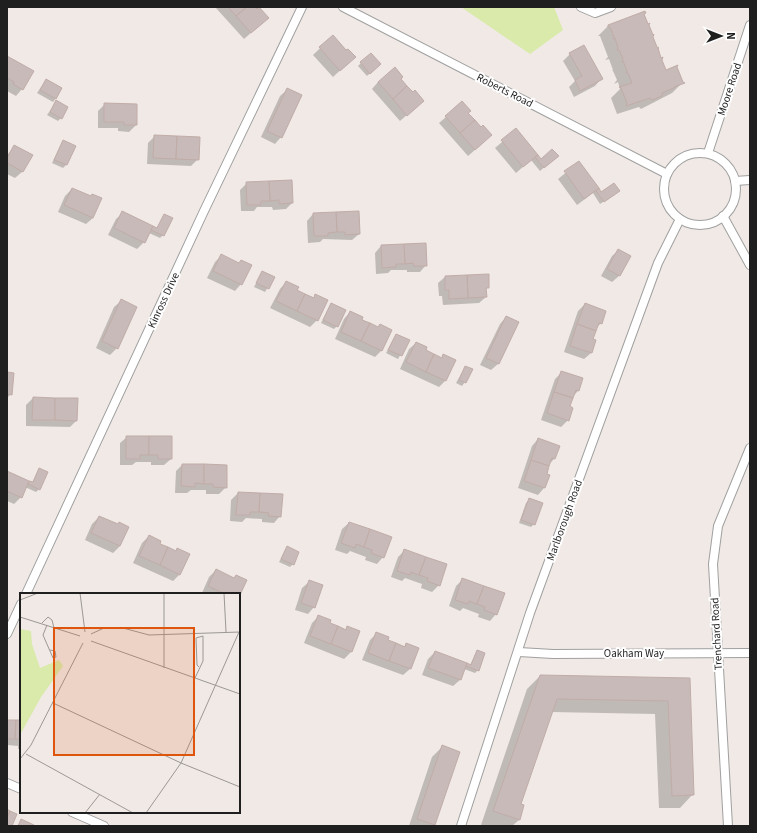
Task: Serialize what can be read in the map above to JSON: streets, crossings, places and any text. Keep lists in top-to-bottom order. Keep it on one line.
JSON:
{"streets":{"lane":["Moore Road","Roberts Road","Kinross Drive","Marlborough Road","Trenchard Road","Oakham Way"]},"crossings":[["Moore Road","Roberts Road"],["Moore Road","Marlborough Road"],["Roberts Road","Marlborough Road"],["Marlborough Road","Oakham Way"],["Trenchard Road","Oakham Way"]],"north":"right"}
